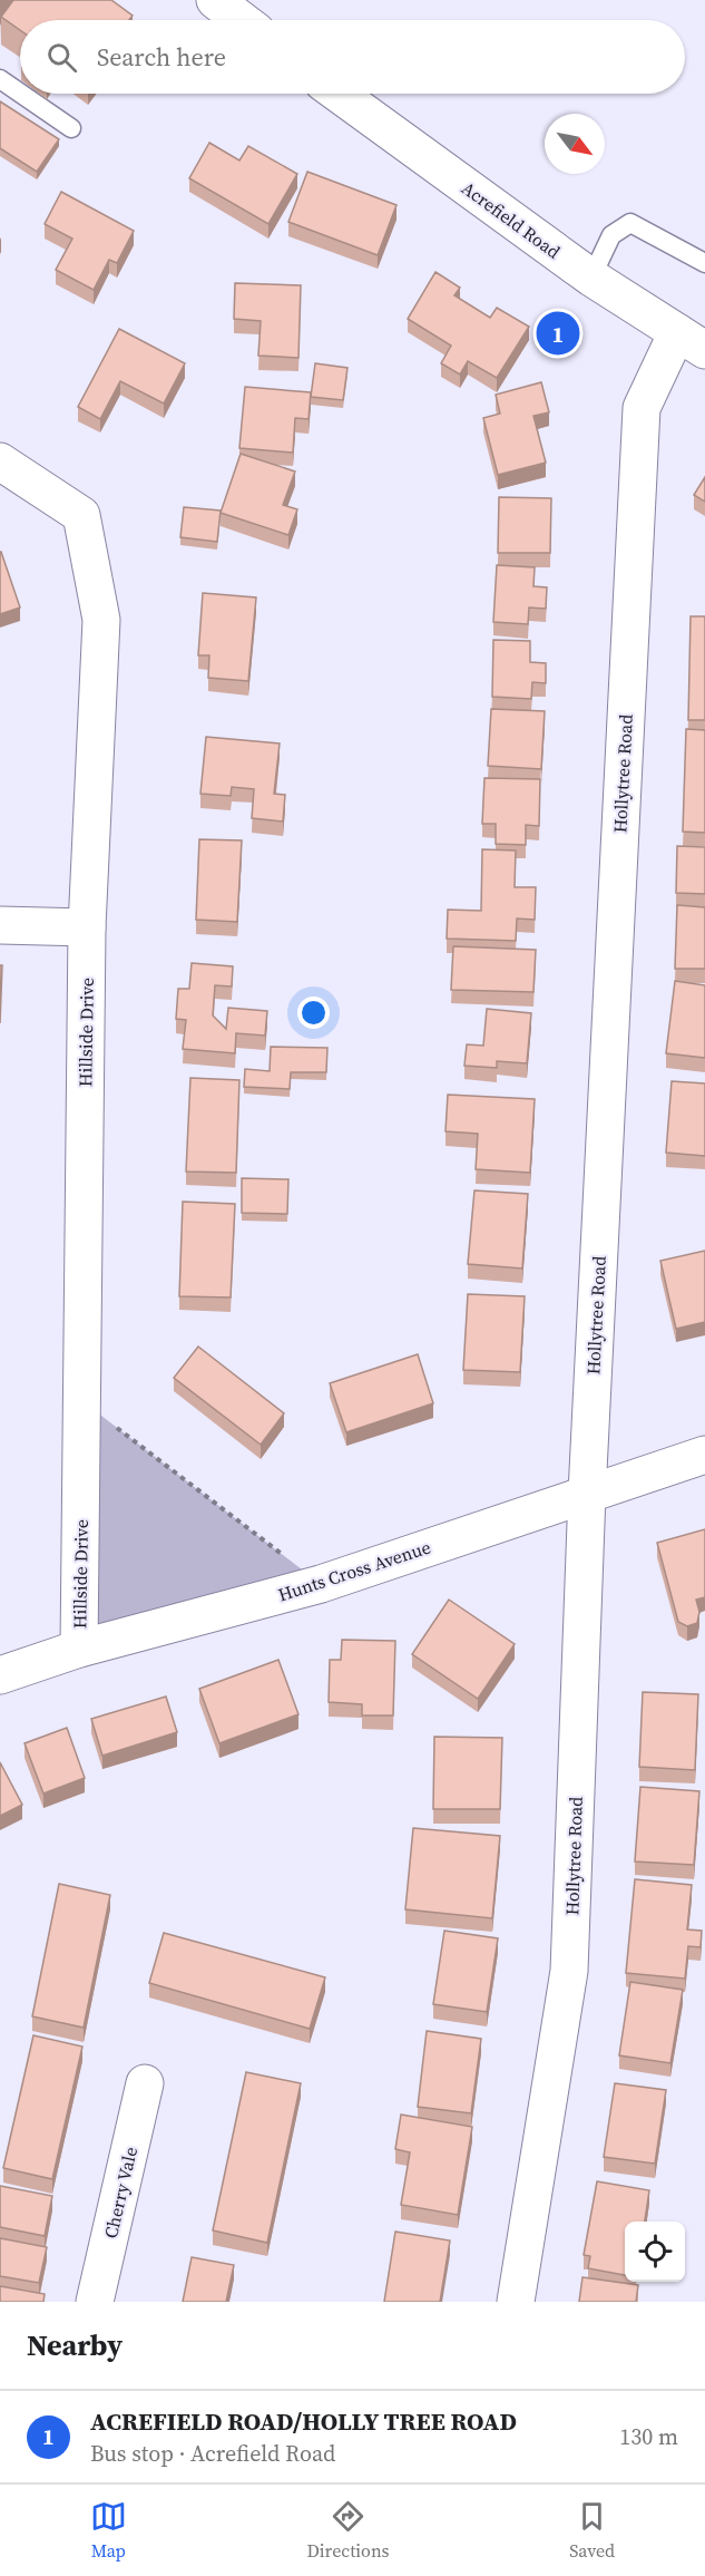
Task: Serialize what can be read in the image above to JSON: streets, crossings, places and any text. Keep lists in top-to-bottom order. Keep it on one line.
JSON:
{"streets":{"street":["Acrefield Road","Hollytree Road","Hillside Drive","Hunts Cross Avenue","Cherry Vale"]},"crossings":[["Acrefield Road","Hollytree Road"],["Hollytree Road","Hunts Cross Avenue"],["Hillside Drive","Hunts Cross Avenue"]],"north":"bottom right","page":{"search":"Search here","pins":"1","heading":"Nearby","list":[{"mark":"1","name":"ACREFIELD ROAD/HOLLY TREE ROAD","note":"Bus stop · Acrefield Road","value":"130 m"}],"nav":["Map","Directions","Saved"]}}
